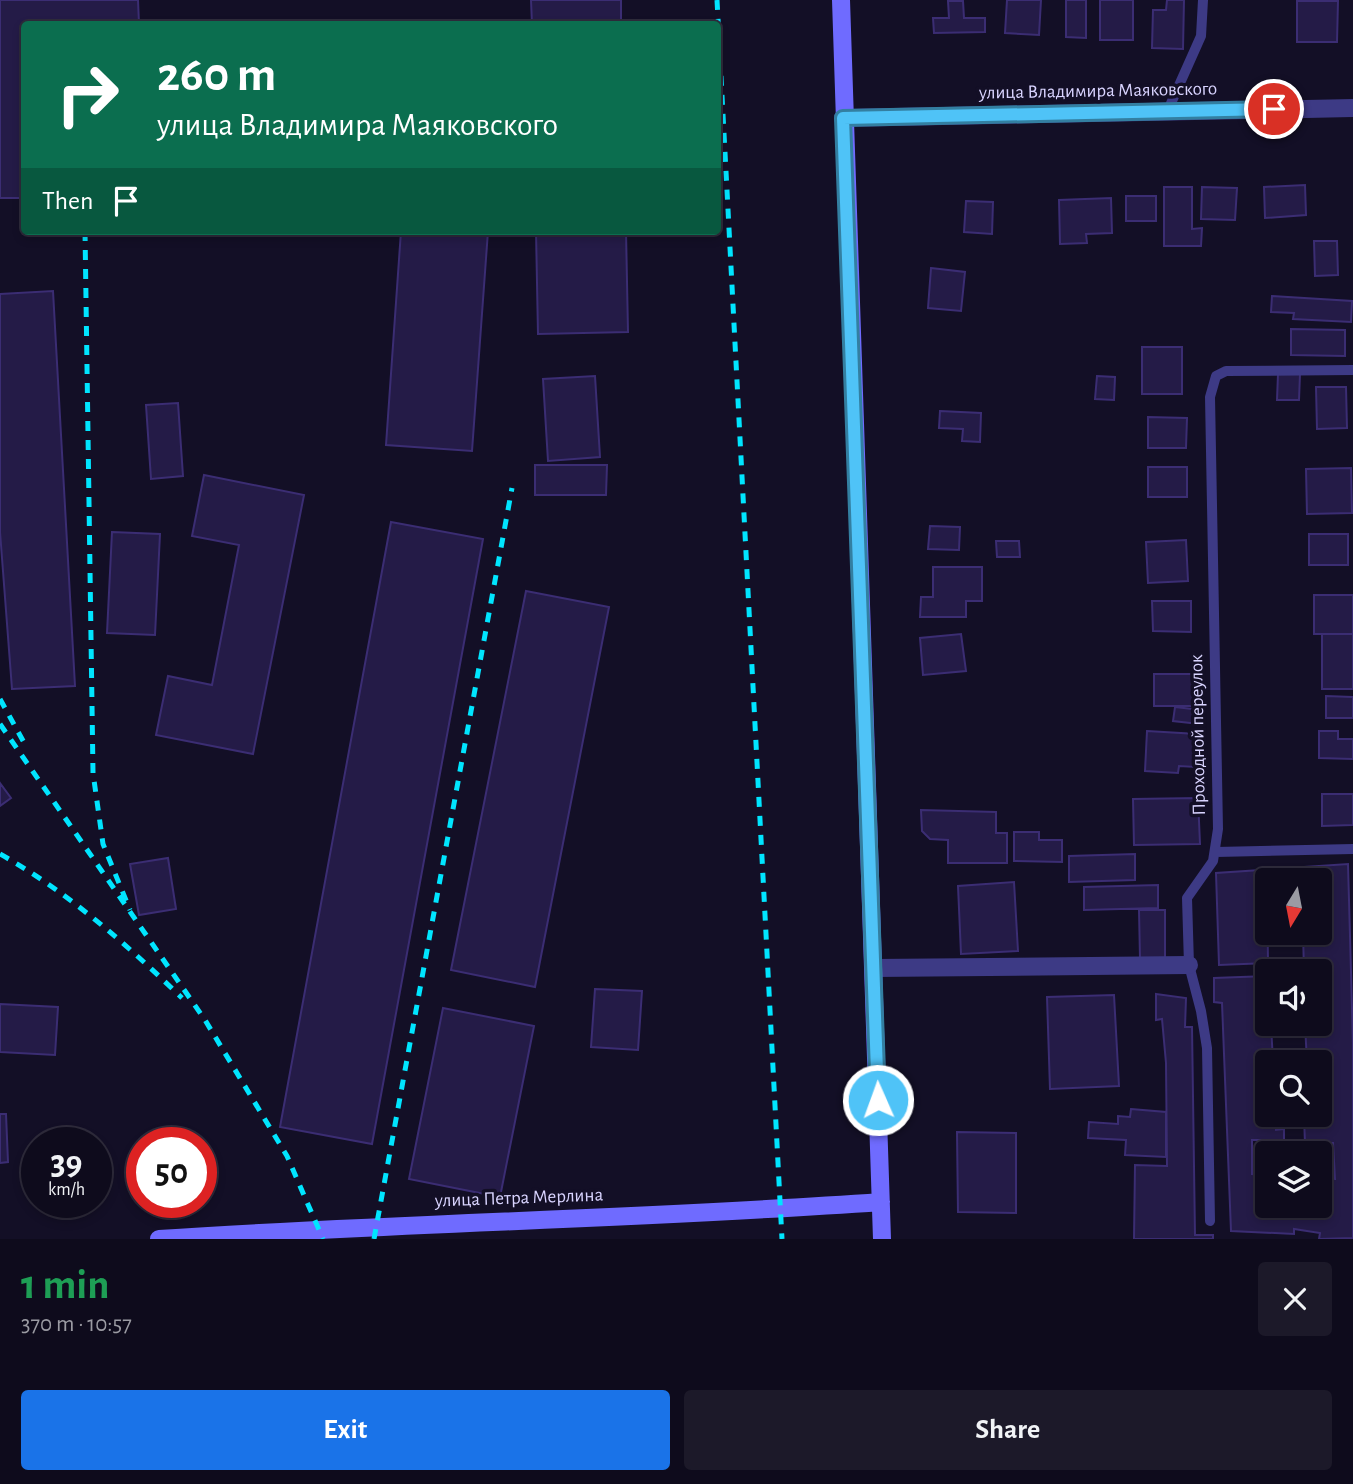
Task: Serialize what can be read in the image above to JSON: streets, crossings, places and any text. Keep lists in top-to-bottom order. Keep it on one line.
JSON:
{"streets":{"main road":["улица Петра Мерлина"],"street":["улица Владимира Маяковского"],"lane":["Проходной переулок"]},"north":"bottom","page":{"turn":["260 m","улица Владимира Маяковского"],"then":"Then","speed":"39 km/h","limit":"50","heading":["1 min","370 m · 10:57"],"buttons":["Exit","Share"]}}
